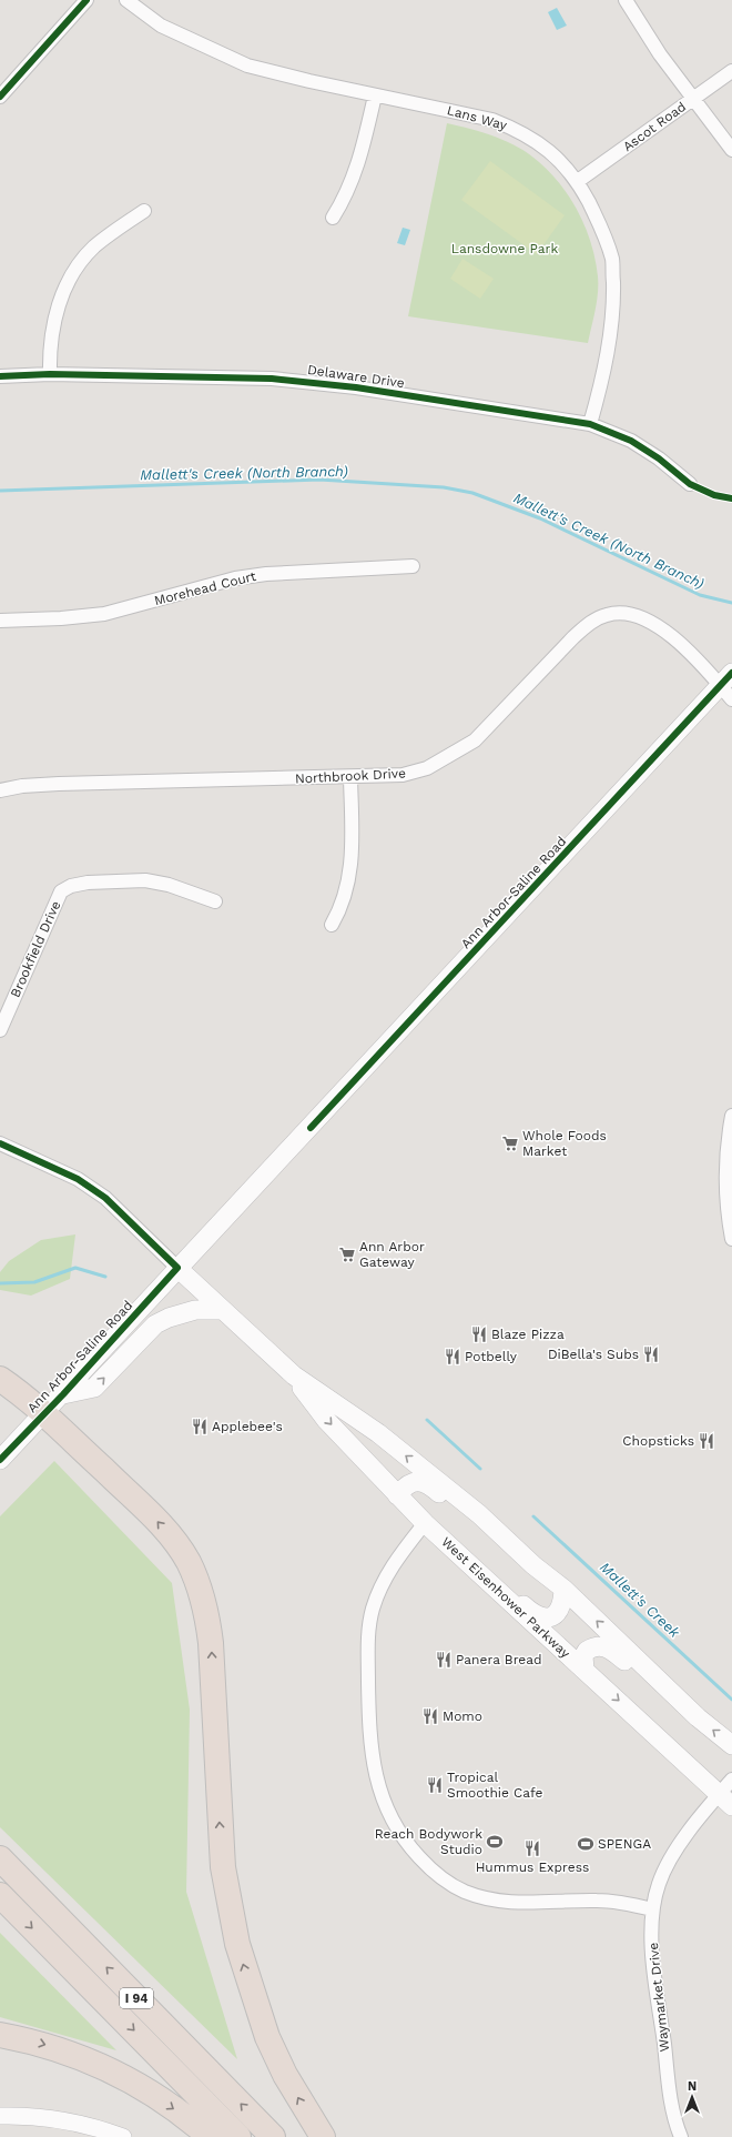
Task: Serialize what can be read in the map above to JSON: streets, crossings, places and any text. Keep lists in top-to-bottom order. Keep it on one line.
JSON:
{"streets":{"highway":["I 94"],"main road":["Ann Arbor-Saline Road","West Eisenhower Parkway"],"street":["Lans Way","Ascot Road","Delaware Drive","Morehead Court","Northbrook Drive","Brookfield Drive","Waymarket Drive"]},"crossings":[["Lans Way","Ascot Road"],["Lans Way","Delaware Drive"],["Northbrook Drive","Ann Arbor-Saline Road"],["Ann Arbor-Saline Road","West Eisenhower Parkway"],["West Eisenhower Parkway","Waymarket Drive"]],"water":["Mallett's Creek (North Branch)","Mallett's Creek"],"parks":["Lansdowne Park"],"places":{"supermarket":["Whole Foods Market","Ann Arbor Gateway"],"restaurant":["Blaze Pizza","DiBella's Subs","Potbelly","Applebee's","Chopsticks","Panera Bread","Momo","Tropical Smoothie Cafe","Hummus Express"],"sports":["Reach Bodywork Studio","SPENGA"]},"north":"top"}
